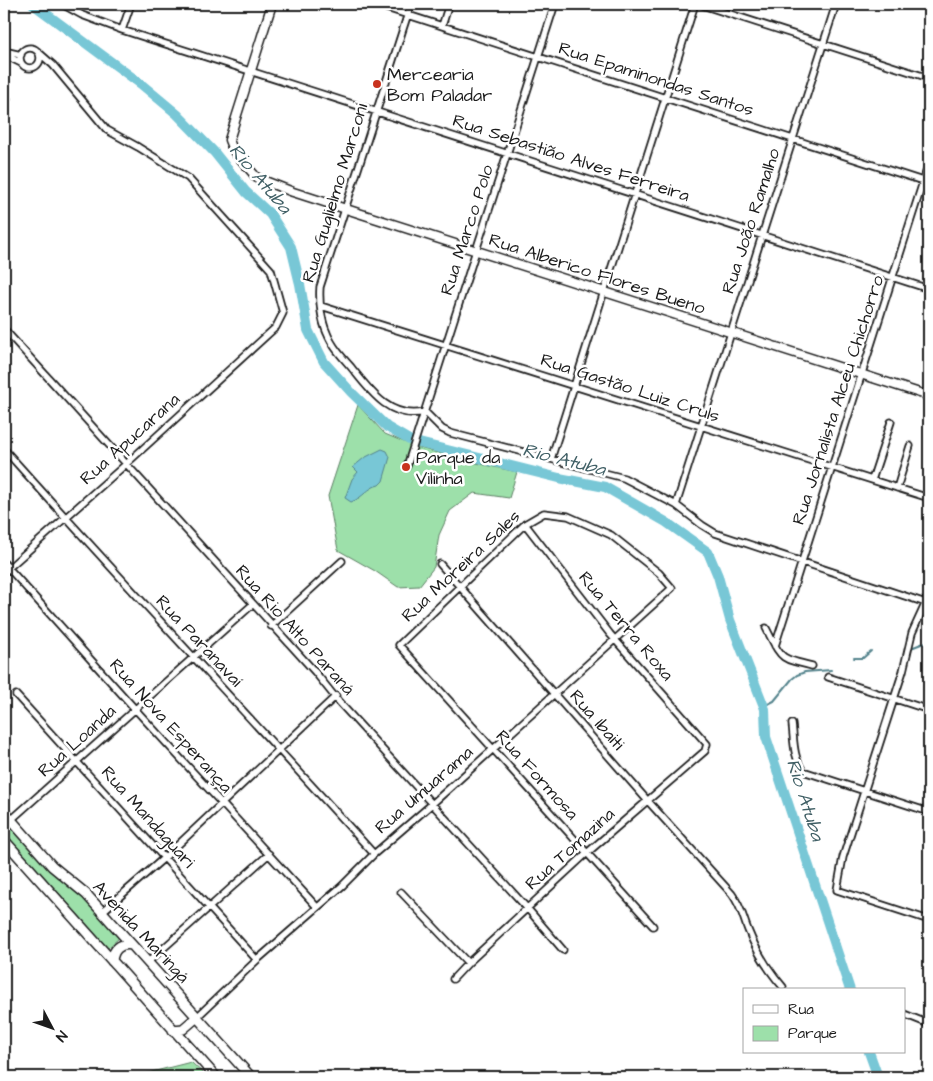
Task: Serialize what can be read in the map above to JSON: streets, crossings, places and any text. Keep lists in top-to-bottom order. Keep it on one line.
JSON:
{"streets":{"main road":["Avenida Maringá"],"street":["Rua Epaminondas Santos","Rua Sebastião Alves Ferreira","Rua Guglielmo Marconi","Rua João Ramalho","Rua Marco Polo","Rua Alberico Flores Bueno","Rua Gastão Luiz Cruls","Rua Jornalista Alceu Chichorro","Rua Apucarana","Rua Moreira Sales","Rua Terra Roxa","Rua Rio Alto Paraná","Rua Paranavaí","Rua Ibaiti","Rua Nova Esperança","Rua Loanda","Rua Formosa","Rua Umuarama","Rua Mandaguari","Rua Tomazina"]},"crossings":[["Rua Epaminondas Santos","Rua Guglielmo Marconi"],["Rua Epaminondas Santos","Rua João Ramalho"],["Rua Epaminondas Santos","Rua Marco Polo"],["Rua Epaminondas Santos","Rua Jornalista Alceu Chichorro"],["Rua Sebastião Alves Ferreira","Rua Guglielmo Marconi"],["Rua Sebastião Alves Ferreira","Rua João Ramalho"],["Rua Sebastião Alves Ferreira","Rua Marco Polo"],["Rua Sebastião Alves Ferreira","Rua Alberico Flores Bueno"],["Rua Sebastião Alves Ferreira","Rua Jornalista Alceu Chichorro"],["Rua Guglielmo Marconi","Rua Marco Polo"],["Rua Guglielmo Marconi","Rua Alberico Flores Bueno"],["Rua Guglielmo Marconi","Rua Gastão Luiz Cruls"],["Rua João Ramalho","Rua Alberico Flores Bueno"],["Rua João Ramalho","Rua Gastão Luiz Cruls"],["Rua Marco Polo","Rua Alberico Flores Bueno"],["Rua Marco Polo","Rua Gastão Luiz Cruls"],["Rua Alberico Flores Bueno","Rua Jornalista Alceu Chichorro"],["Rua Gastão Luiz Cruls","Rua Jornalista Alceu Chichorro"],["Rua Apucarana","Rua Rio Alto Paraná"],["Rua Apucarana","Rua Paranavaí"],["Rua Apucarana","Rua Nova Esperança"],["Rua Moreira Sales","Rua Terra Roxa"],["Rua Moreira Sales","Rua Ibaiti"],["Rua Moreira Sales","Rua Formosa"],["Rua Moreira Sales","Rua Umuarama"],["Rua Terra Roxa","Rua Umuarama"],["Rua Terra Roxa","Rua Tomazina"],["Rua Rio Alto Paraná","Rua Loanda"],["Rua Rio Alto Paraná","Rua Umuarama"],["Rua Rio Alto Paraná","Rua Tomazina"],["Rua Paranavaí","Rua Loanda"],["Rua Paranavaí","Rua Umuarama"],["Rua Ibaiti","Rua Umuarama"],["Rua Ibaiti","Rua Tomazina"],["Rua Nova Esperança","Rua Loanda"],["Rua Nova Esperança","Rua Umuarama"],["Rua Loanda","Rua Mandaguari"],["Rua Loanda","Avenida Maringá"],["Rua Formosa","Rua Umuarama"],["Rua Formosa","Rua Tomazina"],["Rua Umuarama","Rua Mandaguari"],["Rua Umuarama","Avenida Maringá"]],"water":["Rio Atuba"],"places":["Mercearia Bom Paladar","Parque da Vilinha"],"legend":["Rua","Parque"],"north":"bottom right"}
